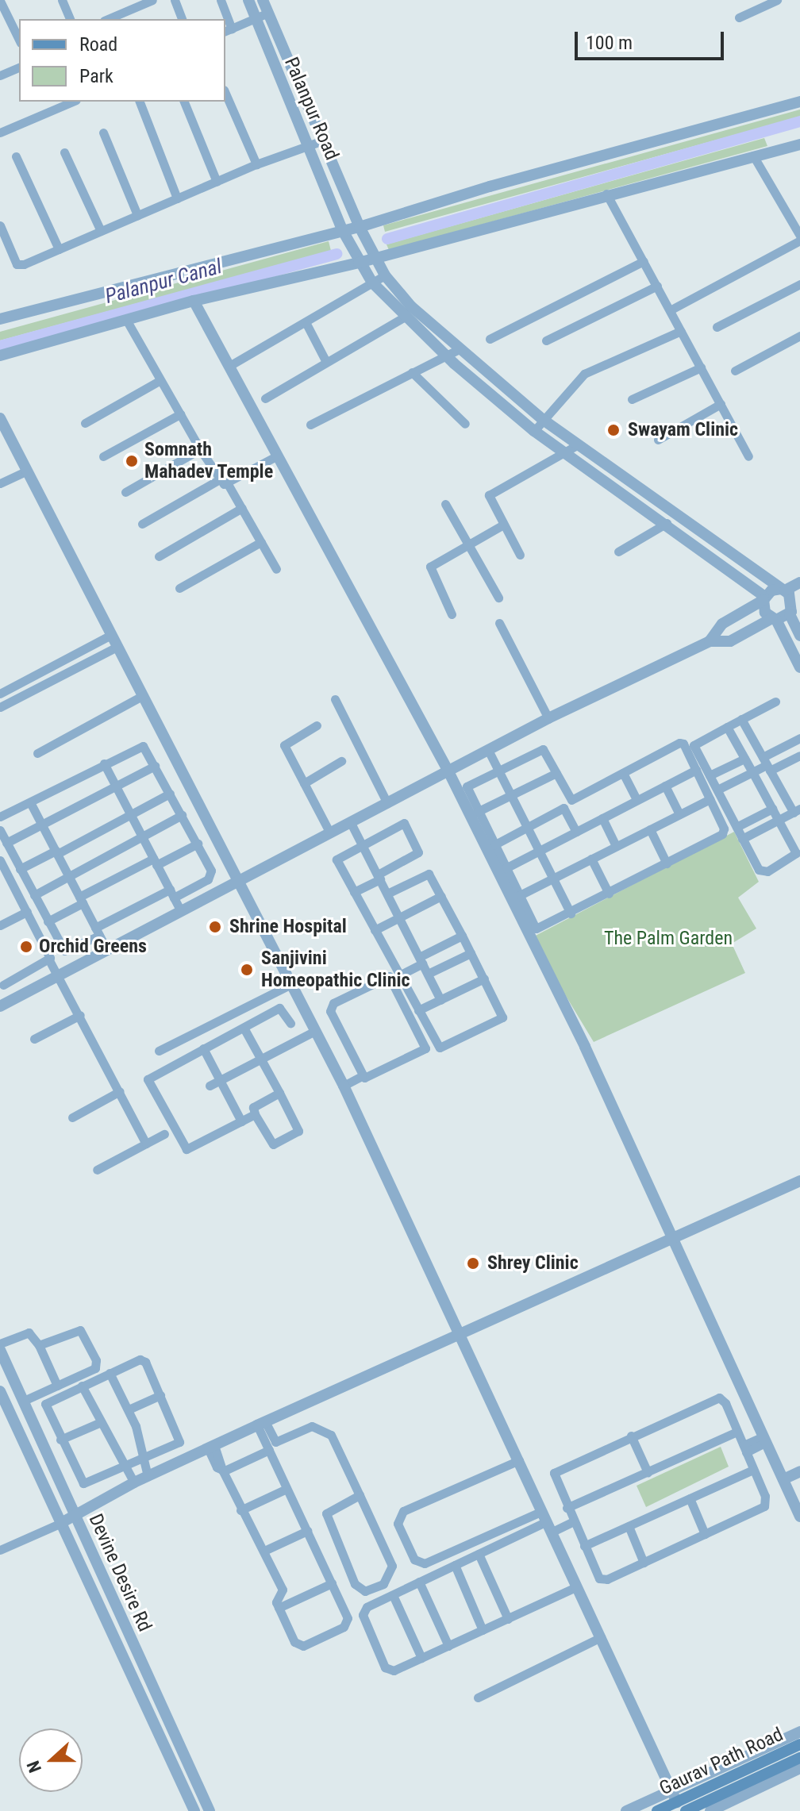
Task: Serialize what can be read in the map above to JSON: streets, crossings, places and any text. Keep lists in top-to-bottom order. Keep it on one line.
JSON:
{"streets":{"main road":["Gaurav Path Road"],"street":["Palanpur Road","Devine Desire Rd"]},"water":["Palanpur Canal"],"parks":["The Palm Garden"],"places":["Swayam Clinic","Somnath Mahadev Temple","Shrine Hospital","Orchid Greens","Sanjivini Homeopathic Clinic","Shrey Clinic"],"legend":["Road","Park"],"scale_bar":"100 m","north":"left"}
